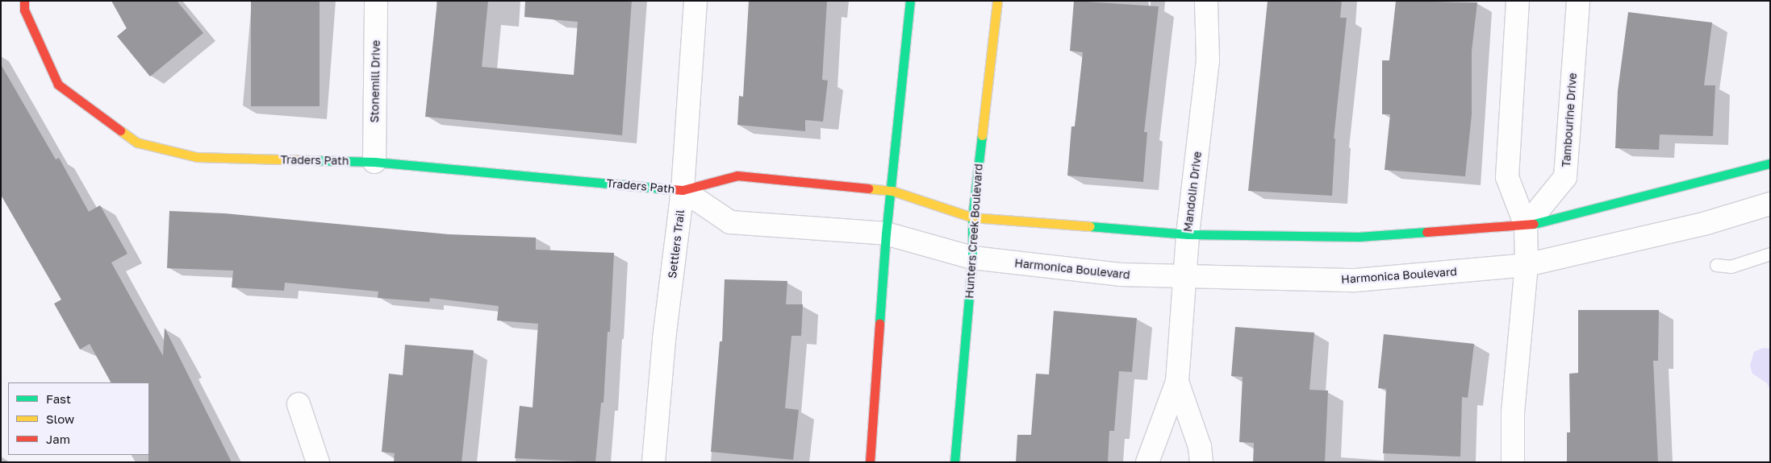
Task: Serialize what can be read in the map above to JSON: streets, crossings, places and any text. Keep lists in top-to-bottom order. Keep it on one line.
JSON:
{"streets":{"street":["Stonemill Drive","Tambourine Drive","Traders Path","Mandolin Drive","Hunters Creek Boulevard","Settlers Trail","Harmonica Boulevard"]},"crossings":[["Stonemill Drive","Traders Path"],["Traders Path","Hunters Creek Boulevard"],["Traders Path","Settlers Trail"],["Traders Path","Harmonica Boulevard"],["Mandolin Drive","Harmonica Boulevard"],["Hunters Creek Boulevard","Harmonica Boulevard"]],"legend":["Fast","Slow","Jam"]}
